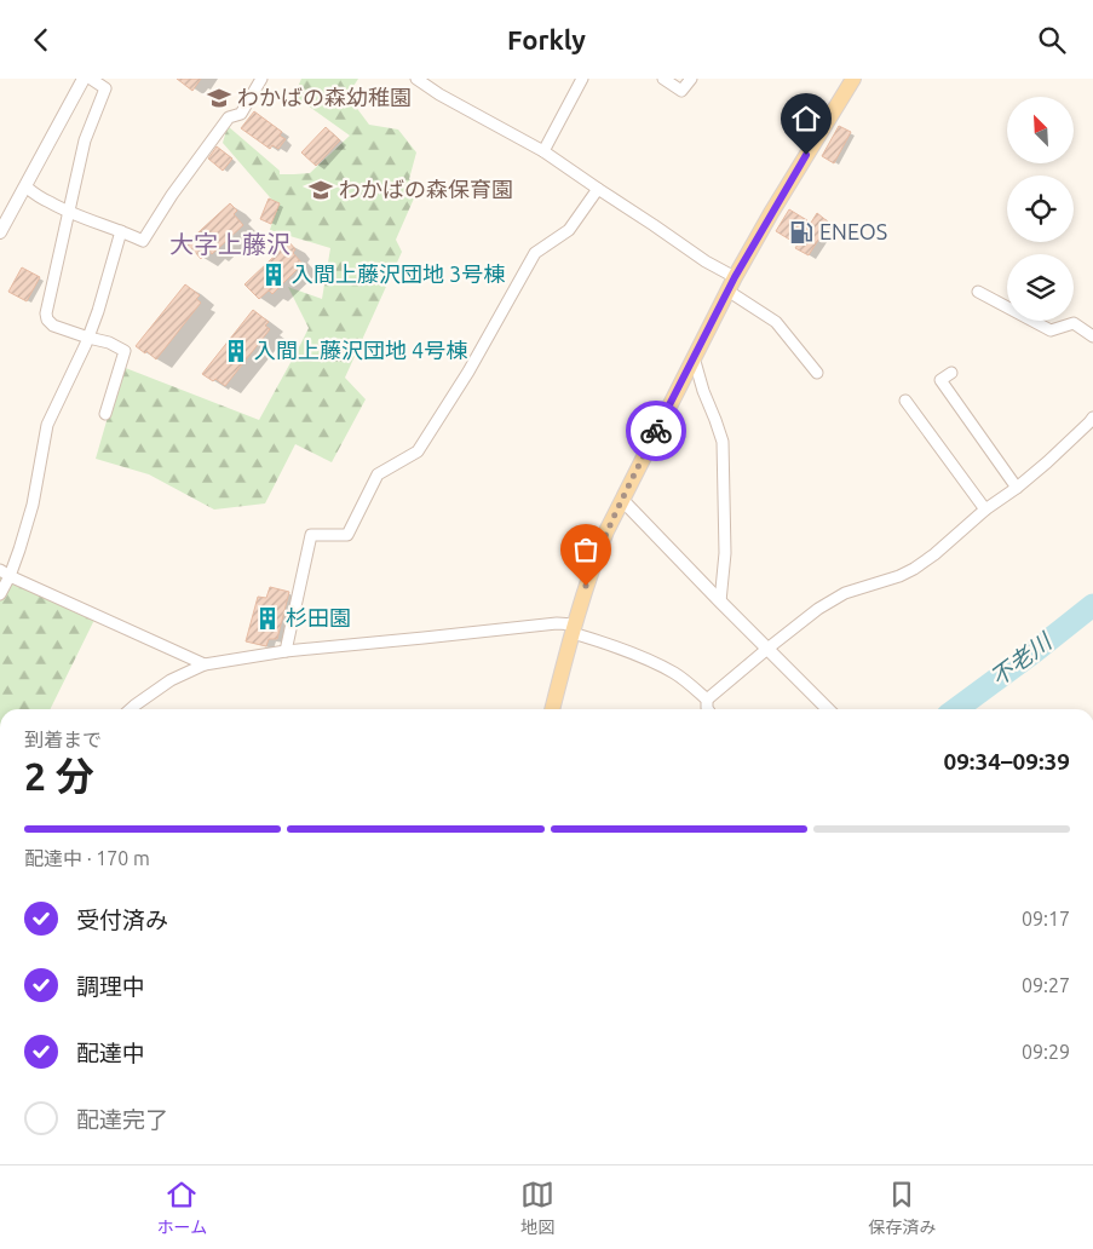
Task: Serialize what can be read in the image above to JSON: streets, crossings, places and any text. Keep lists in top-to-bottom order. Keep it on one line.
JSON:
{"districts":["大字上藤沢"],"water":["不老川"],"places":{"school or university":["わかばの森幼稚園","わかばの森保育園"],"fuel station":["ENEOS"],"building":["入間上藤沢団地 3号棟","入間上藤沢団地 4号棟","杉田園"]},"north":"top left","page":{"header":"Forkly","heading":["2 分","到着まで","09:34–09:39"],"bar":"配達中 · 170 m","list":[["受付済み","09:17"],["調理中","09:27"],["配達中","09:29"],"配達完了"],"tabs":["ホーム","地図","保存済み"]}}
